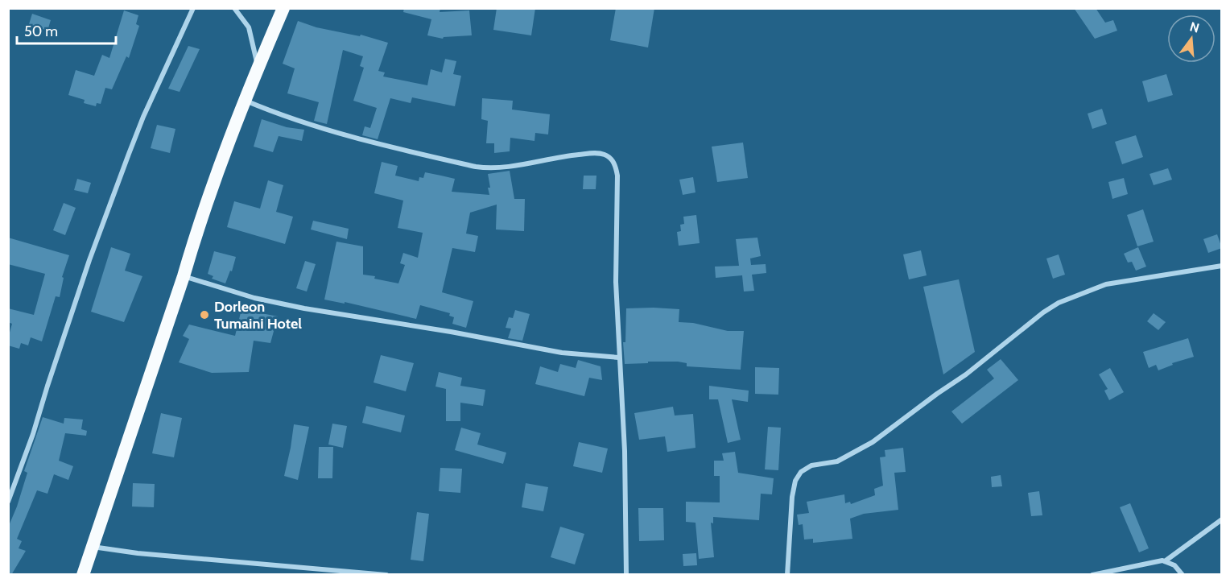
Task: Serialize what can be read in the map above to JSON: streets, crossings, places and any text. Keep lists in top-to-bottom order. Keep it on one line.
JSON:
{"places":["Dorleon Tumaini Hotel"],"scale_bar":"50 m","north":"top"}
